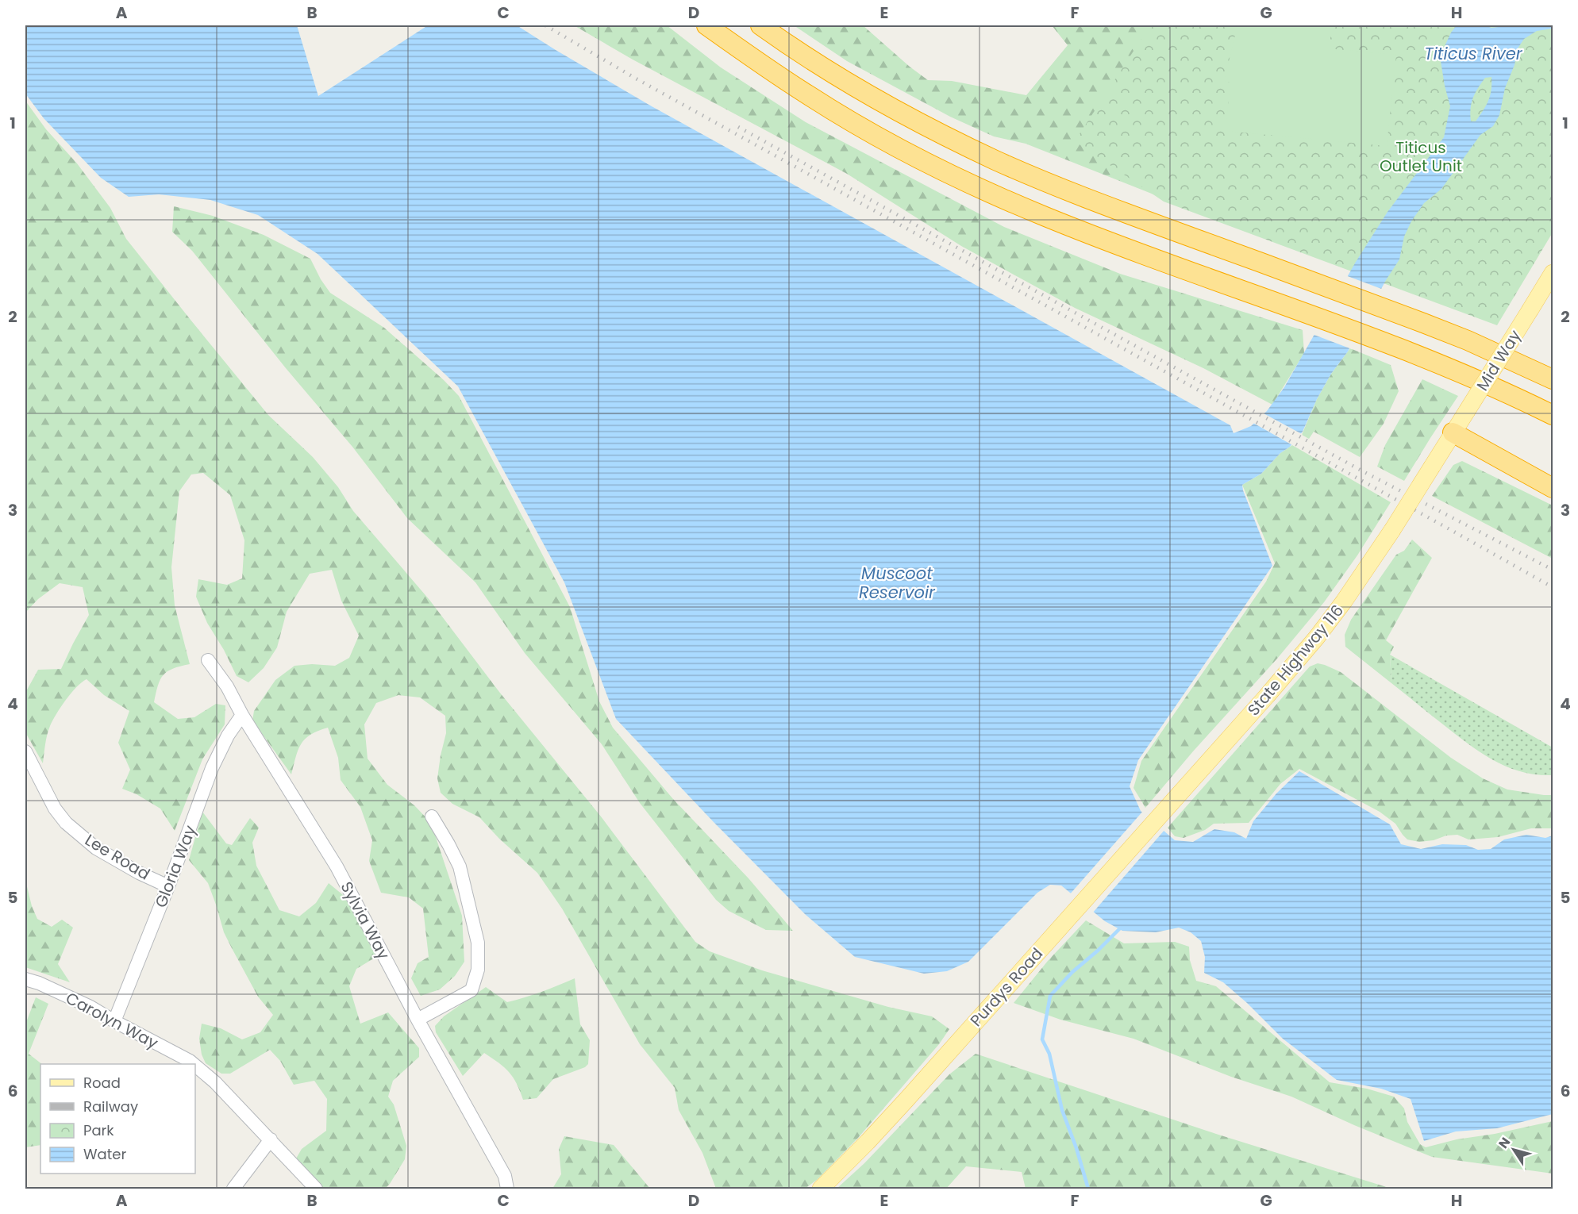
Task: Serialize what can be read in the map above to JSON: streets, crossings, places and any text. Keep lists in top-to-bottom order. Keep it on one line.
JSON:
{"streets":{"main road":["Mid Way","State Highway 116","Purdys Road"],"street":["Lee Road","Gloria Way","Sylvia Way","Carolyn Way"]},"crossings":[["Mid Way","State Highway 116"],["State Highway 116","Purdys Road"],["Lee Road","Gloria Way"],["Gloria Way","Sylvia Way"],["Gloria Way","Carolyn Way"]],"water":["Titicus River","Muscoot Reservoir"],"parks":["Titicus Outlet Unit"],"legend":["Road","Railway","Park","Water"],"north":"top left","grid":{"columns":["A","B","C","D","E","F","G","H"],"rows":["1","2","3","4","5","6"]}}
